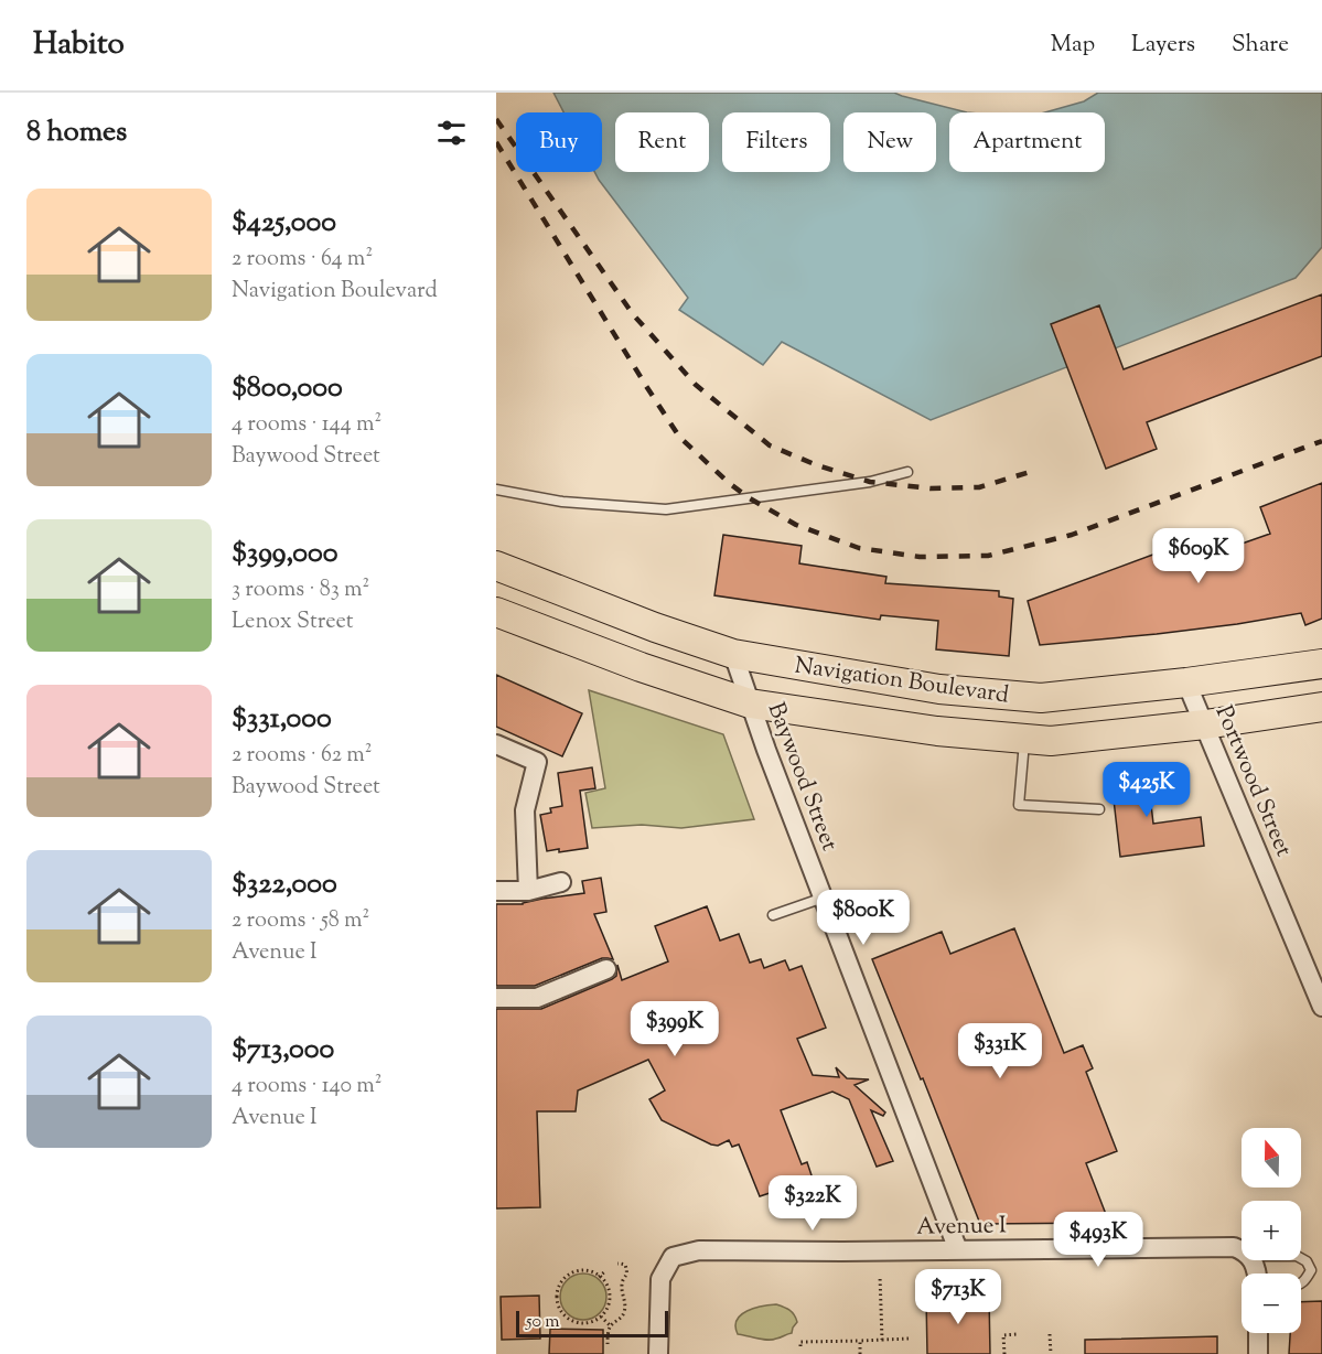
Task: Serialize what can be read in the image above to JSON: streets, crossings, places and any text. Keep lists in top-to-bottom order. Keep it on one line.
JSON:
{"streets":{"main road":["Navigation Boulevard"],"street":["Baywood Street","Portwood Street","Avenue I"]},"crossings":[["Navigation Boulevard","Baywood Street"],["Navigation Boulevard","Portwood Street"],["Baywood Street","Avenue I"]],"scale_bar":"50 m","north":"top","page":{"header":"Habito","nav":["Map","Layers","Share"],"heading":"8 homes","chip":["Buy","Rent","Filters","New","Apartment"],"list":[{"name":"$425,000","note":"2 rooms · 64 m² · Navigation Boulevard"},{"name":"$800,000","note":"4 rooms · 144 m² · Baywood Street"},{"name":"$399,000","note":"3 rooms · 83 m² · Lenox Street"},{"name":"$331,000","note":"2 rooms · 62 m² · Baywood Street"},{"name":"$322,000","note":"2 rooms · 58 m² · Avenue I"},{"name":"$713,000","note":"4 rooms · 140 m² · Avenue I"}],"price":["$609K","$425K","$800K","$399K","$331K","$322K","$493K","$713K"],"map_buttons":["+","−"],"scale":"50 m"}}
